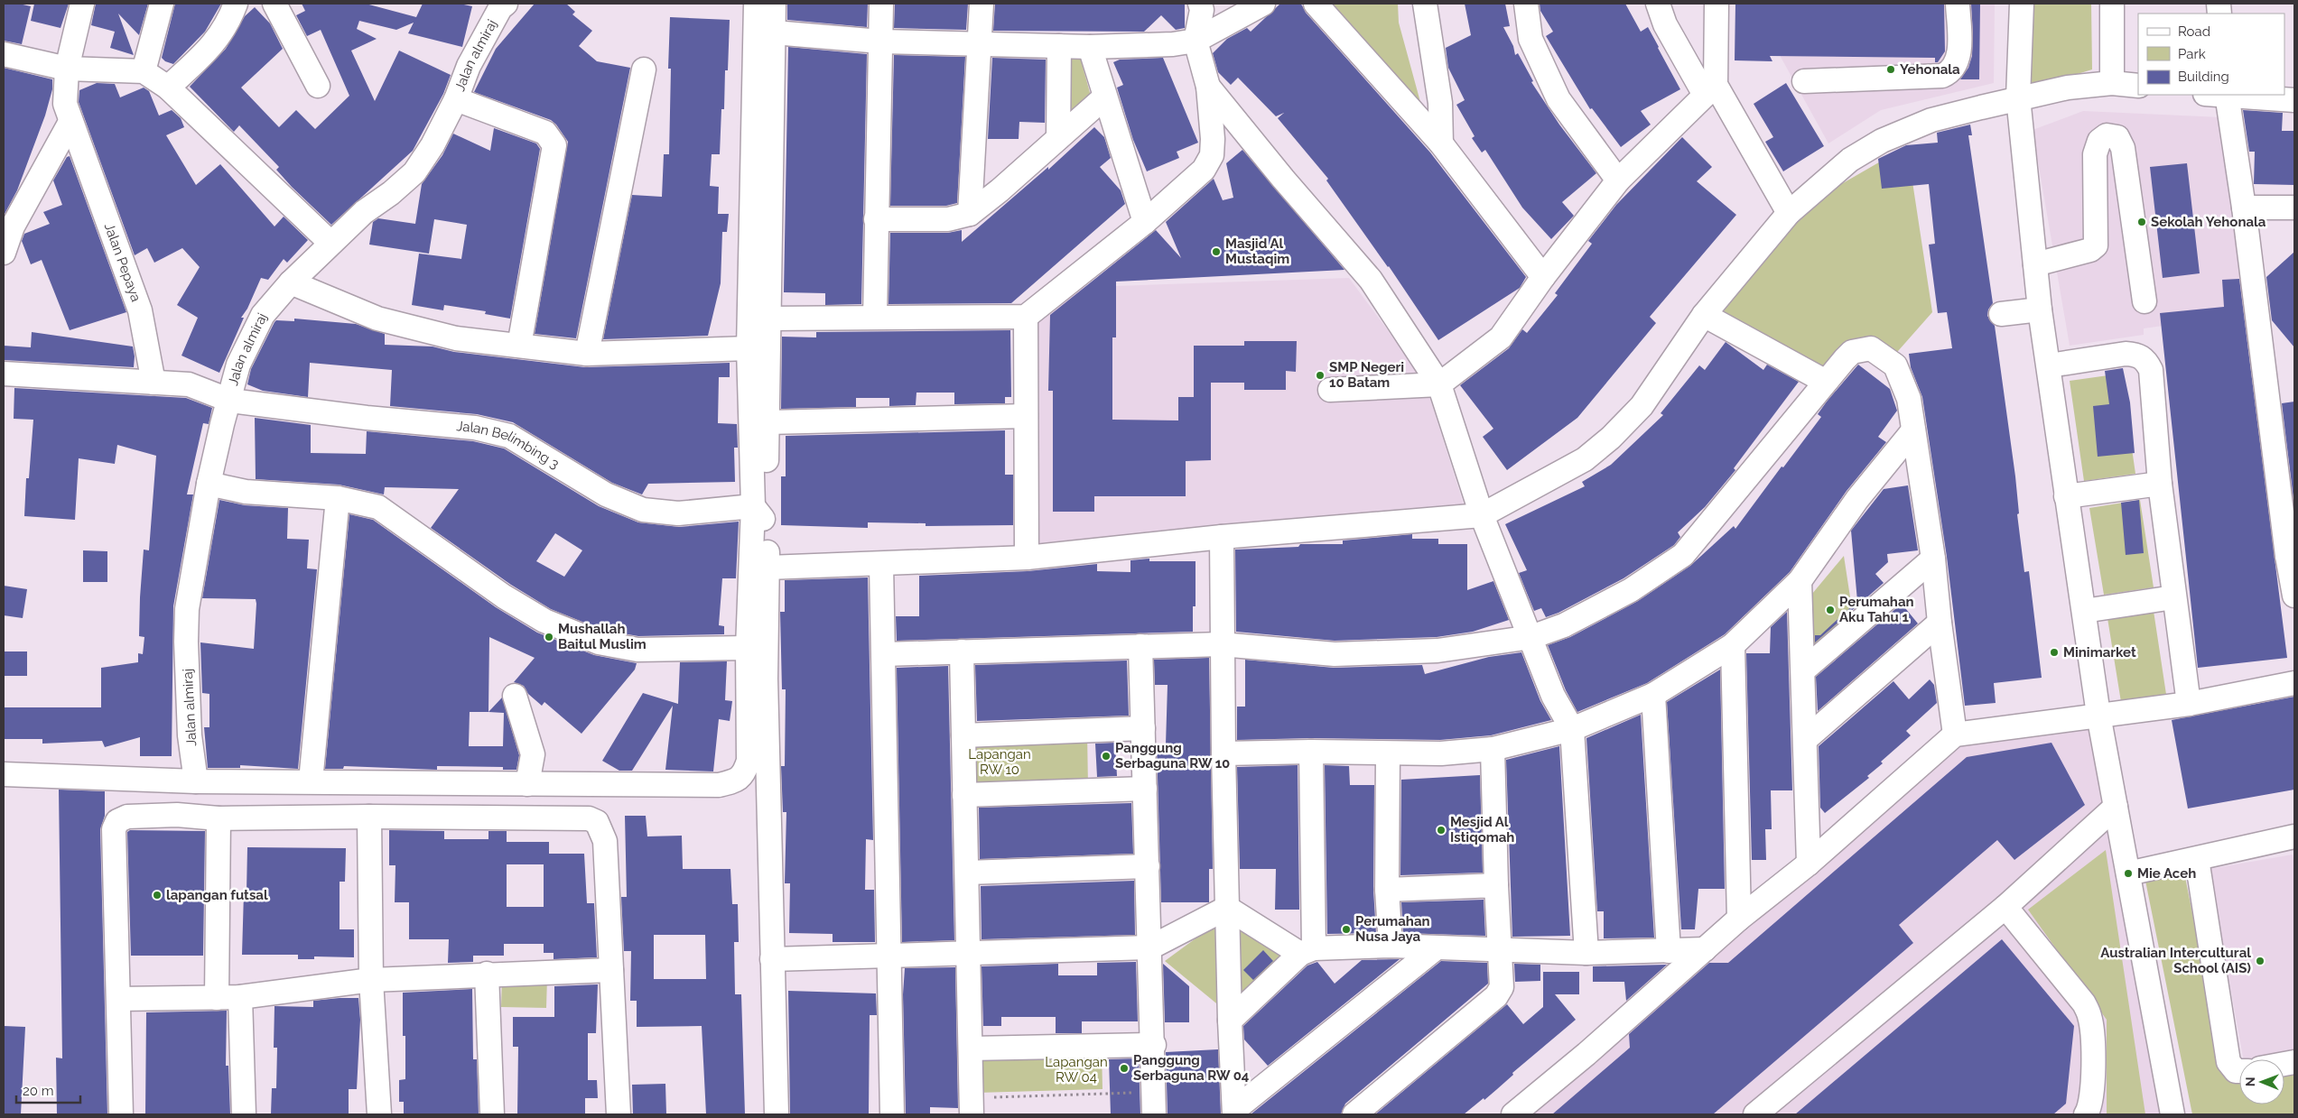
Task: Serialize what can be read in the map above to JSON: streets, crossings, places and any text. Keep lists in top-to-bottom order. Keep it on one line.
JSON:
{"streets":{"street":["Jalan almiraj","Jalan Pepaya","Jalan Belimbing 3"]},"crossings":[["Jalan almiraj","Jalan Belimbing 3"]],"parks":["Lapangan RW 10","Lapangan RW 04"],"places":["Yehonala","Sekolah Yehonala","Masjid Al Mustaqim","SMP Negeri 10 Batam","Perumahan Aku Tahu 1","Mushallah Baitul Muslim","Minimarket","Panggung Serbaguna RW 10","Mesjid Al Istiqomah","Mie Aceh","lapangan futsal","Perumahan Nusa Jaya","Australian Intercultural School (AIS)","Panggung Serbaguna RW 04"],"legend":["Road","Park","Building"],"scale_bar":"20 m","north":"left"}
